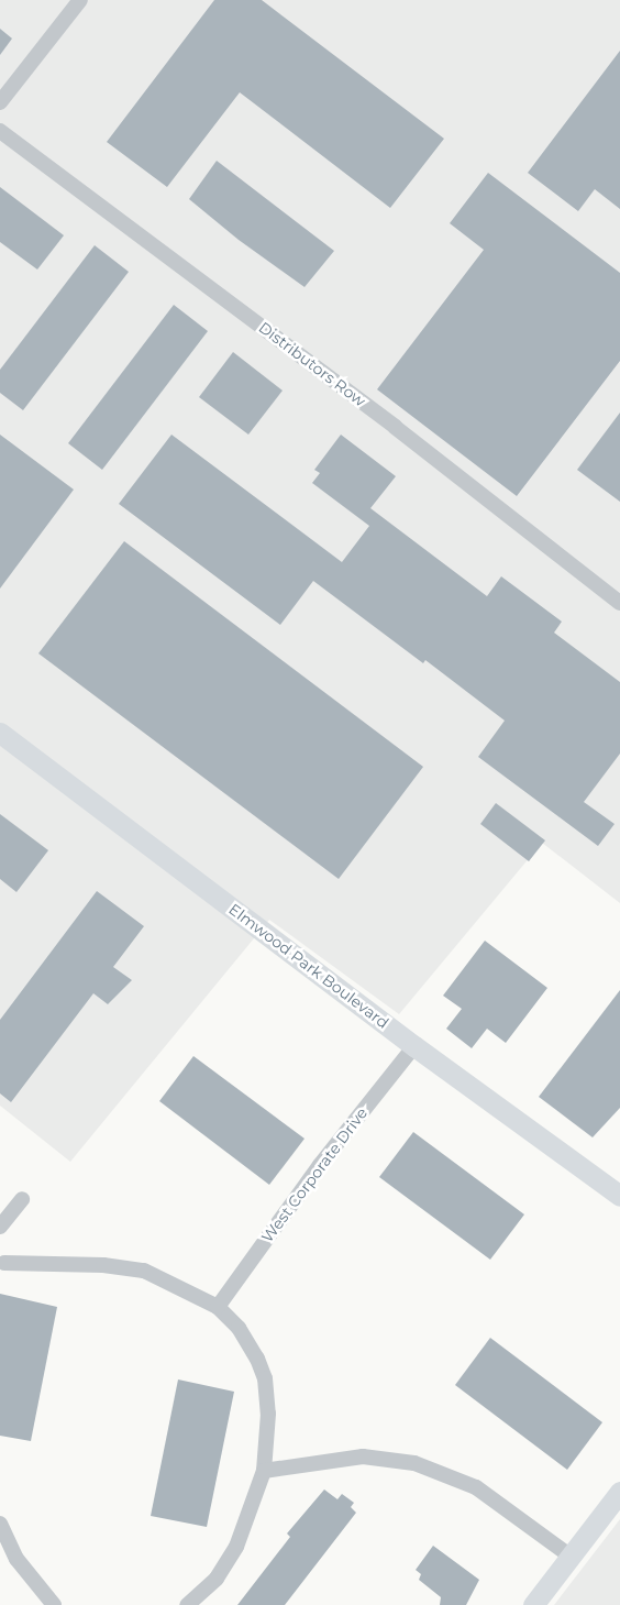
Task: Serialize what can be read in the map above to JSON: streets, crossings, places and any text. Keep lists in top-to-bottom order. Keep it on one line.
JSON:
{"streets":{"street":["Distributors Row","Elmwood Park Boulevard","West Corporate Drive"]},"crossings":[["Elmwood Park Boulevard","West Corporate Drive"]]}
